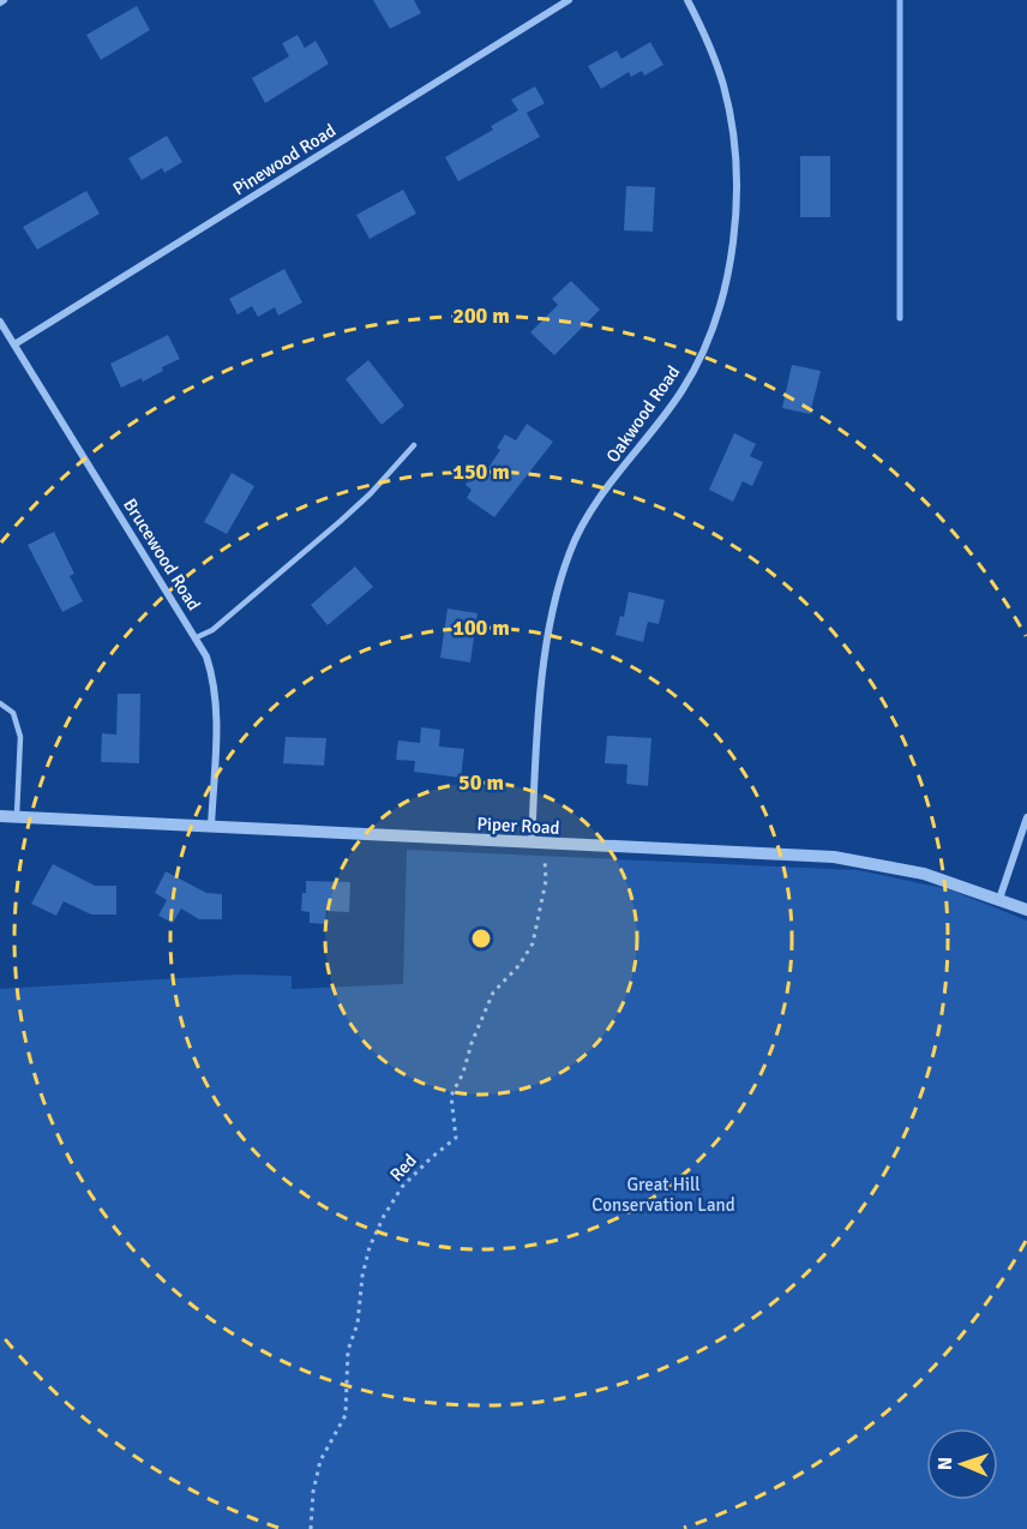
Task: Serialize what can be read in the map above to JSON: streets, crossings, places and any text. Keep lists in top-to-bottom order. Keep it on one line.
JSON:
{"streets":{"street":["Pinewood Road","Oakwood Road","Brucewood Road","Piper Road"],"path":["Red"]},"crossings":[["Pinewood Road","Brucewood Road"],["Oakwood Road","Piper Road"],["Brucewood Road","Piper Road"],["Piper Road","Red"]],"parks":["Great Hill Conservation Land"],"north":"left","rings":["200 m","150 m","100 m","50 m"]}
